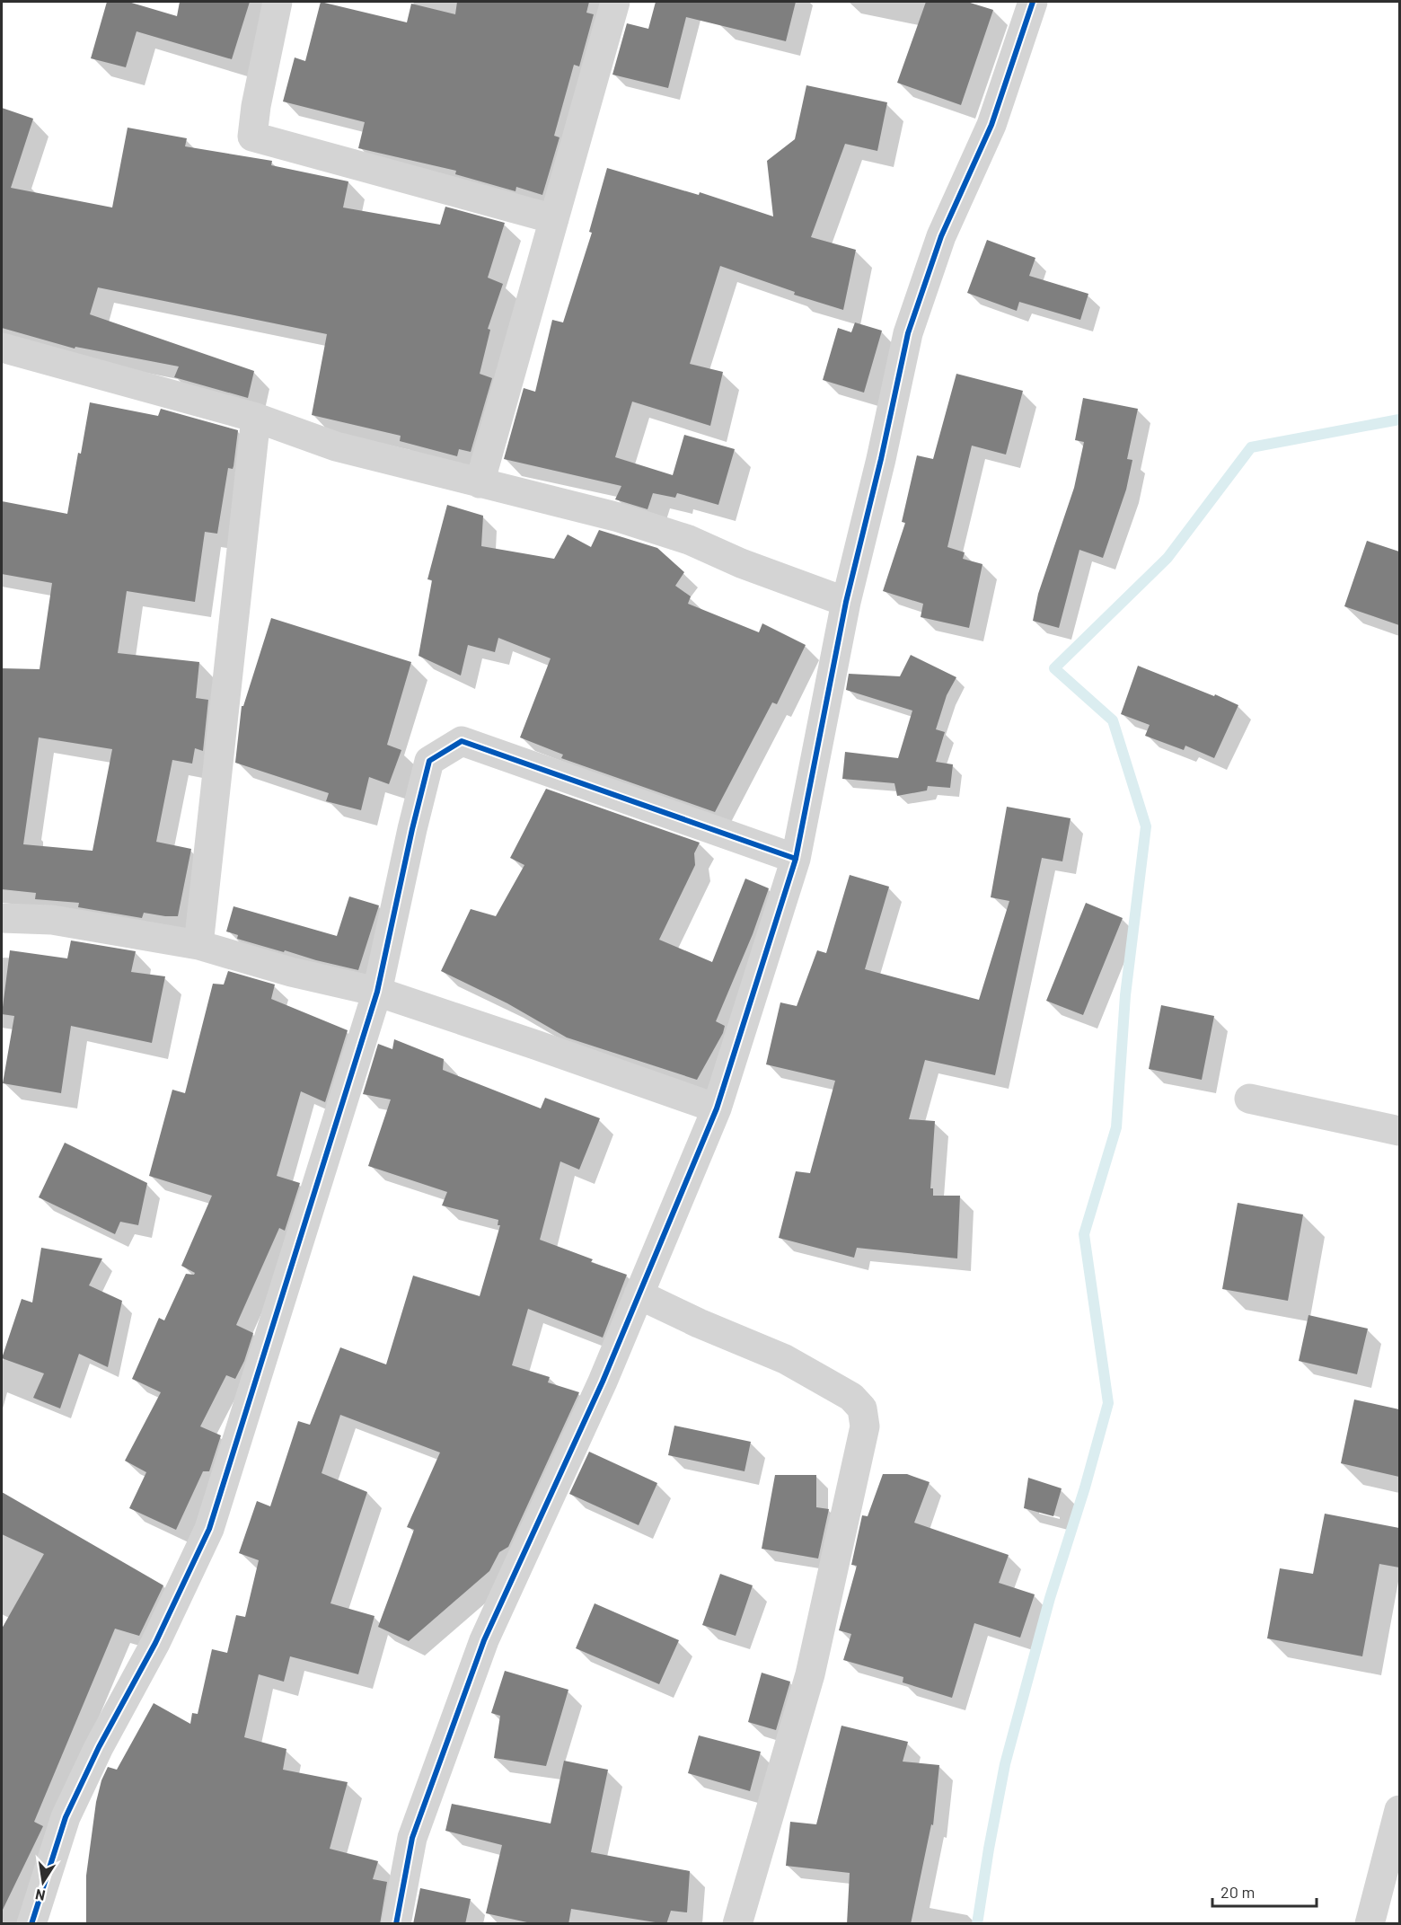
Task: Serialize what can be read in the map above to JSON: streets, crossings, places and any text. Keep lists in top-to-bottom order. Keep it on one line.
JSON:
{"scale_bar":"20 m","north":"bottom"}
